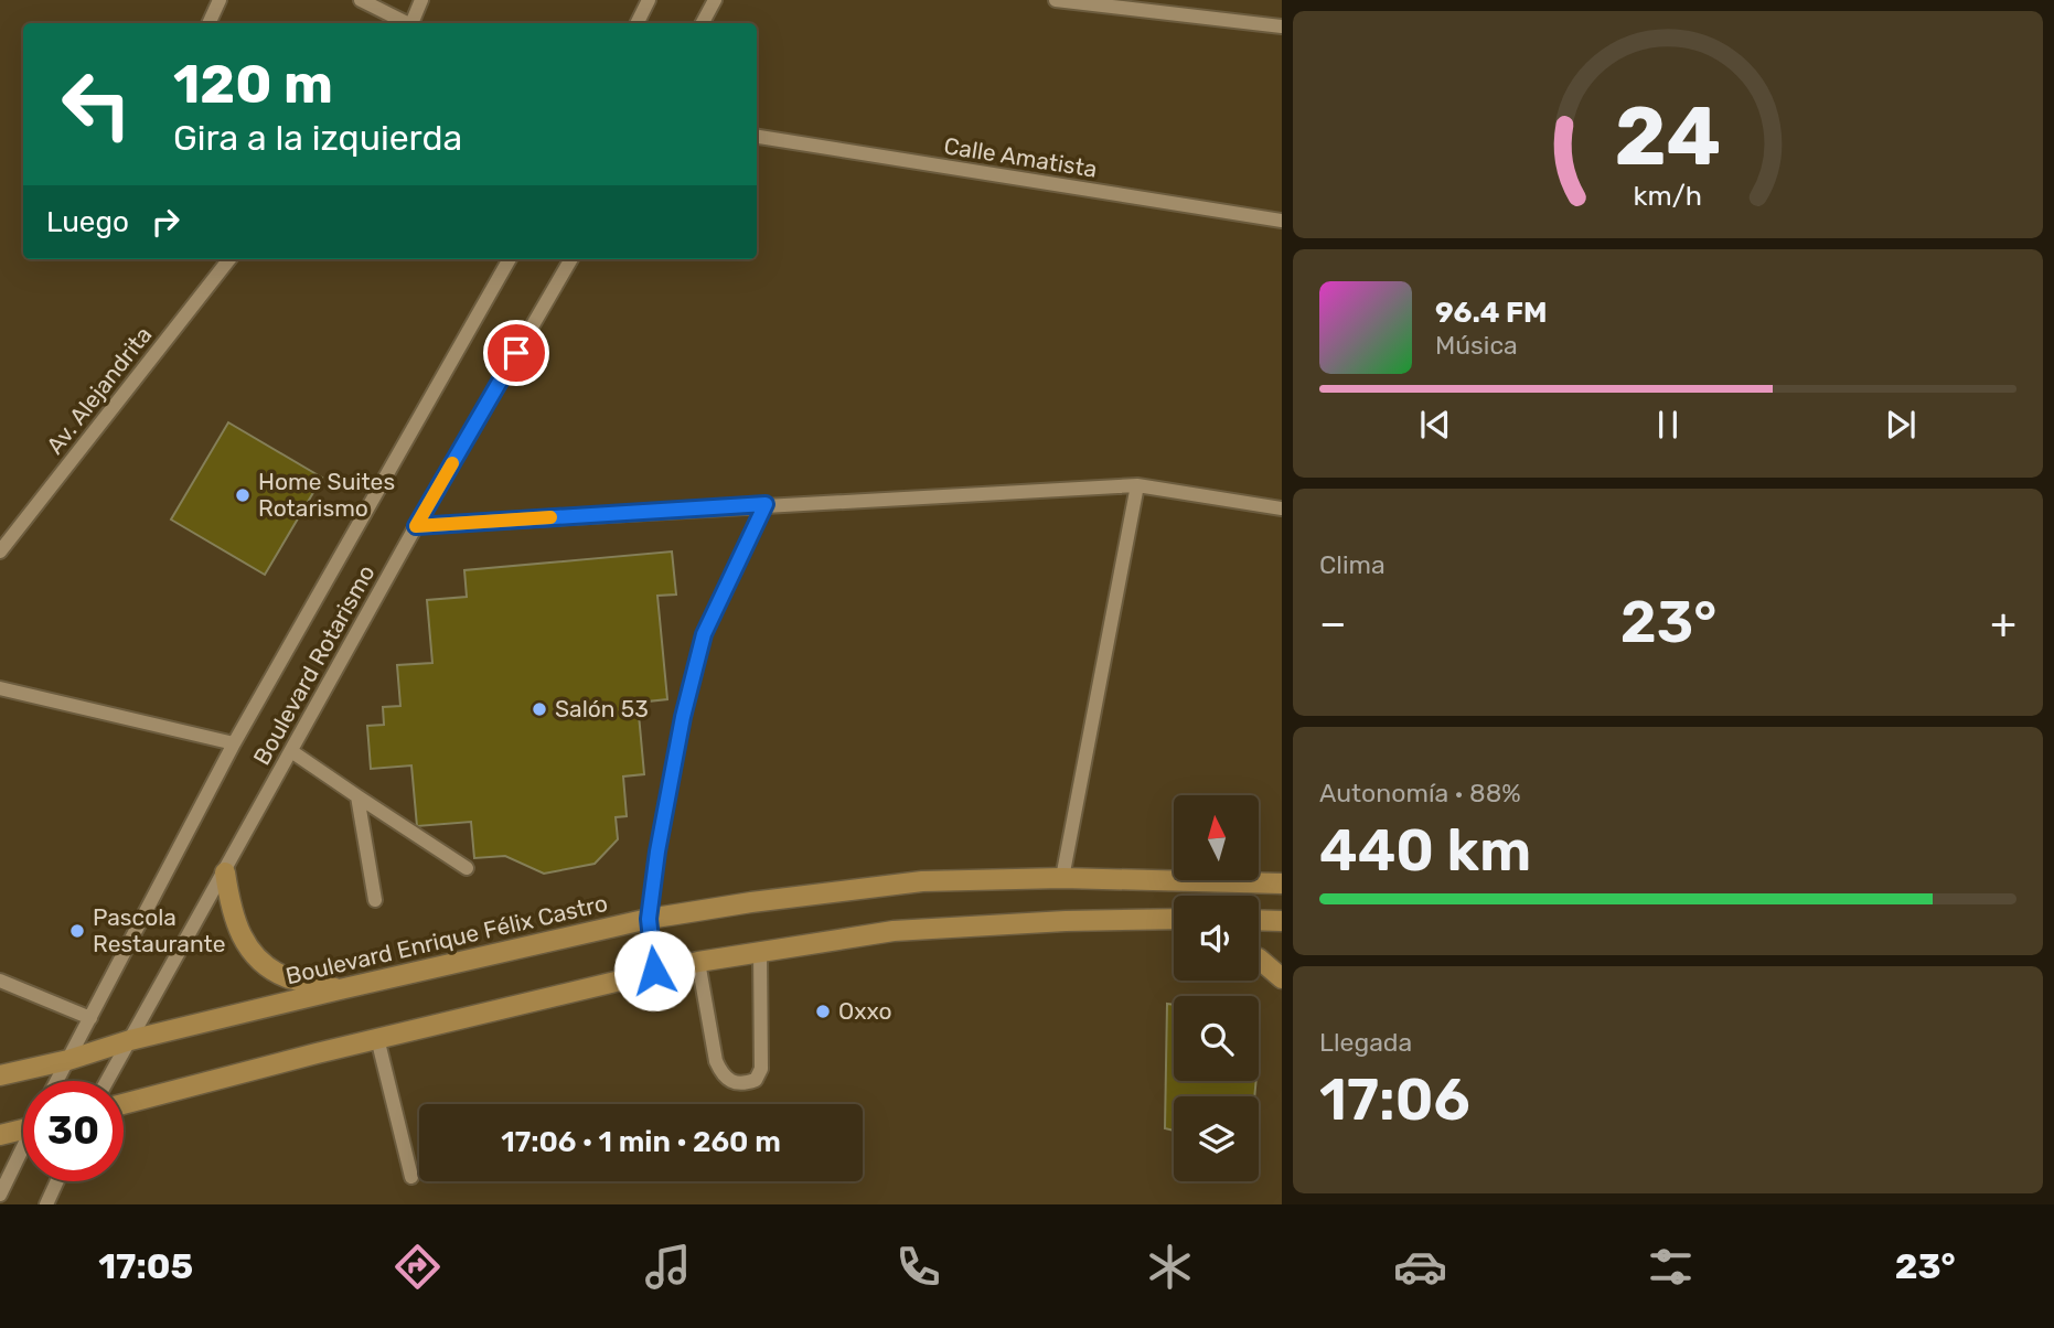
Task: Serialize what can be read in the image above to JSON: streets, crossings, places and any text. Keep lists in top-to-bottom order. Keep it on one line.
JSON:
{"streets":{"main road":["Boulevard Enrique Félix Castro"],"street":["Calle Amatista","Av. Alejandrita","Boulevard Rotarismo"]},"crossings":[["Boulevard Rotarismo","Boulevard Enrique Félix Castro"]],"places":["Home Suites Rotarismo","Salón 53","Pascola Restaurante","Oxxo"],"north":"top","page":{"turn":["120 m","Gira a la izquierda"],"then":"Luego","song":["96.4 FM","Música"],"tile":["Clima",["Autonomía · 88%","440 km"],["Llegada","17:06"]],"heat":["−","23°","+"],"limit":"30","trip":"17:06 · 1 min · 260 m","tabs":["17:05","23°"],"gauge":["24","km/h"]}}
